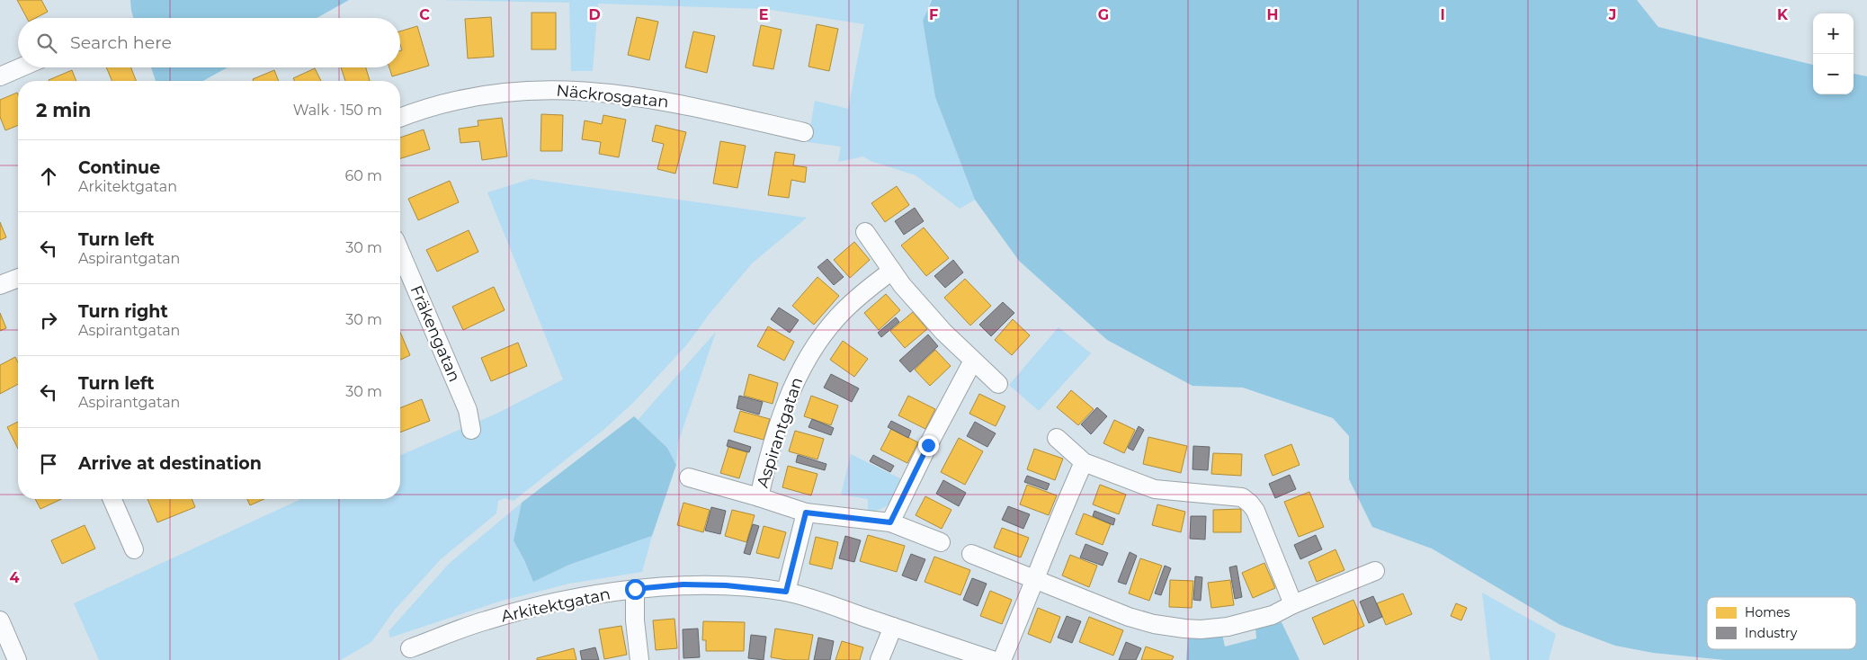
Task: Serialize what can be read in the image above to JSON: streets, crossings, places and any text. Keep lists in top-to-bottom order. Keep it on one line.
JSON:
{"streets":{"street":["Näckrosgatan","Fräkengatan","Aspirantgatan","Arkitektgatan"]},"legend":["Homes","Industry"],"page":{"map_buttons":["+","−"],"search":"Search here","heading":["2 min","Walk · 150 m"],"list":[["Continue","Arkitektgatan","60 m"],["Turn left","Aspirantgatan","30 m"],["Turn right","Aspirantgatan","30 m"],["Turn left","Aspirantgatan","30 m"],"Arrive at destination"]},"grid":{"columns":["C","D","E","F","G","H","I","J","K"],"rows":["4"]}}
